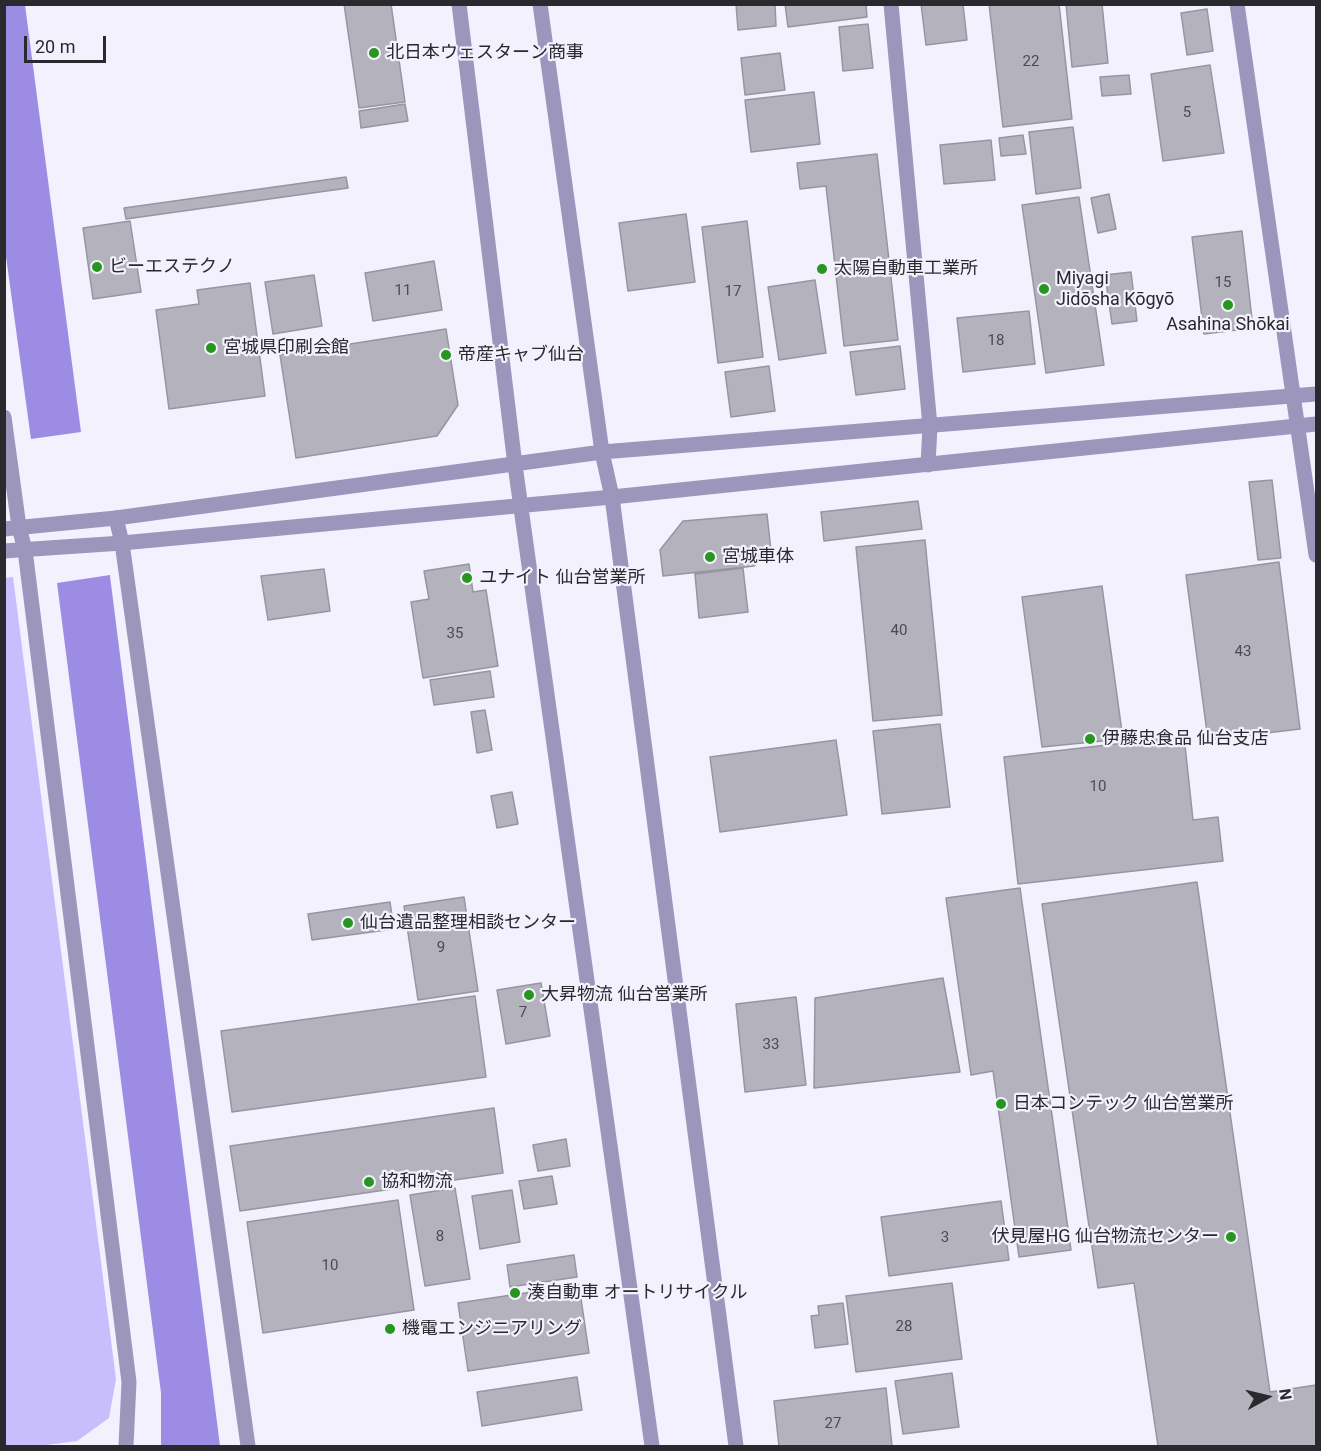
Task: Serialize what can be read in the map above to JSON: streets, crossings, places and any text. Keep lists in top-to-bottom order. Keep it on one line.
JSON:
{"places":["北日本ウェスターン商事","ビーエステクノ","太陽自動車工業所","Miyagi Jidōsha Kōgyō","Asahina Shōkai","宮城県印刷会館","帝産キャブ仙台","宮城車体","ユナイト 仙台営業所","伊藤忠食品 仙台支店","仙台遺品整理相談センター","大昇物流 仙台営業所","日本コンテック 仙台営業所","協和物流","伏見屋HG 仙台物流センター","湊自動車 オートリサイクル","機電エンジニアリング"],"house_numbers":["22","5","15","11","17","18","40","35","43","10","9","7","33","8","3","10","28","27"],"scale_bar":"20 m","north":"right"}
